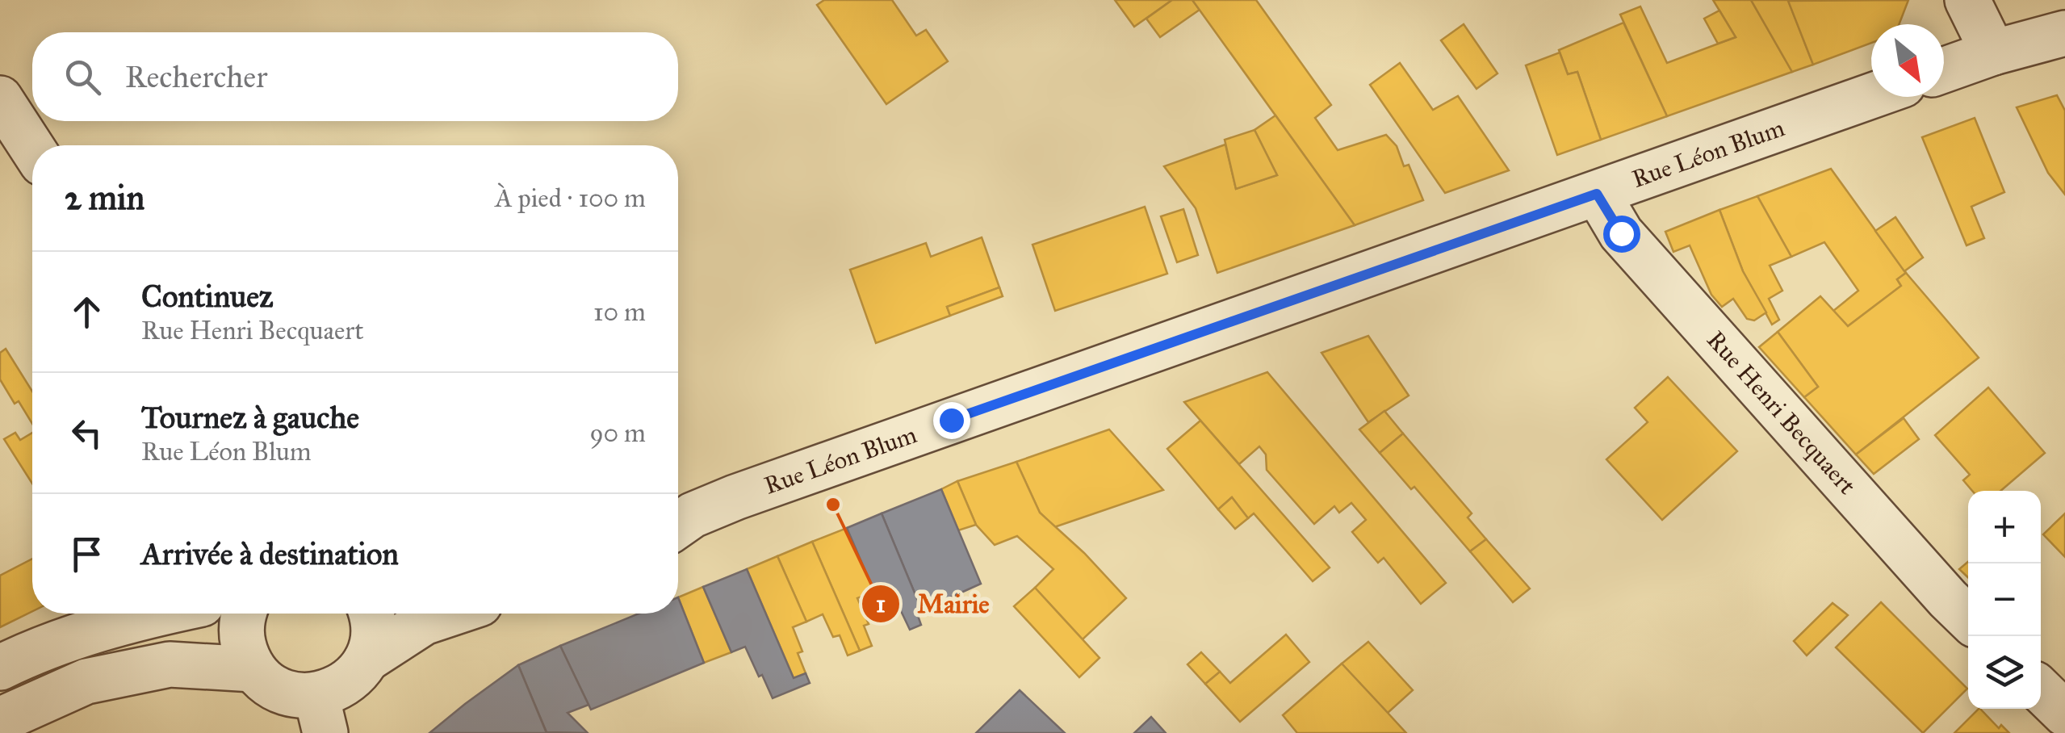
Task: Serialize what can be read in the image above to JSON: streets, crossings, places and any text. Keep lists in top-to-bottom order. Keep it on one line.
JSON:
{"streets":{"street":["Rue Léon Blum","Rue Henri Becquaert"]},"crossings":[["Rue Léon Blum","Rue Henri Becquaert"]],"places":["Mairie"],"north":"bottom right","page":{"search":"Rechercher","heading":["2 min","À pied · 100 m"],"list":[["Continuez","Rue Henri Becquaert","10 m"],["Tournez à gauche","Rue Léon Blum","90 m"],"Arrivée à destination"],"map_buttons":["+","−"]}}
